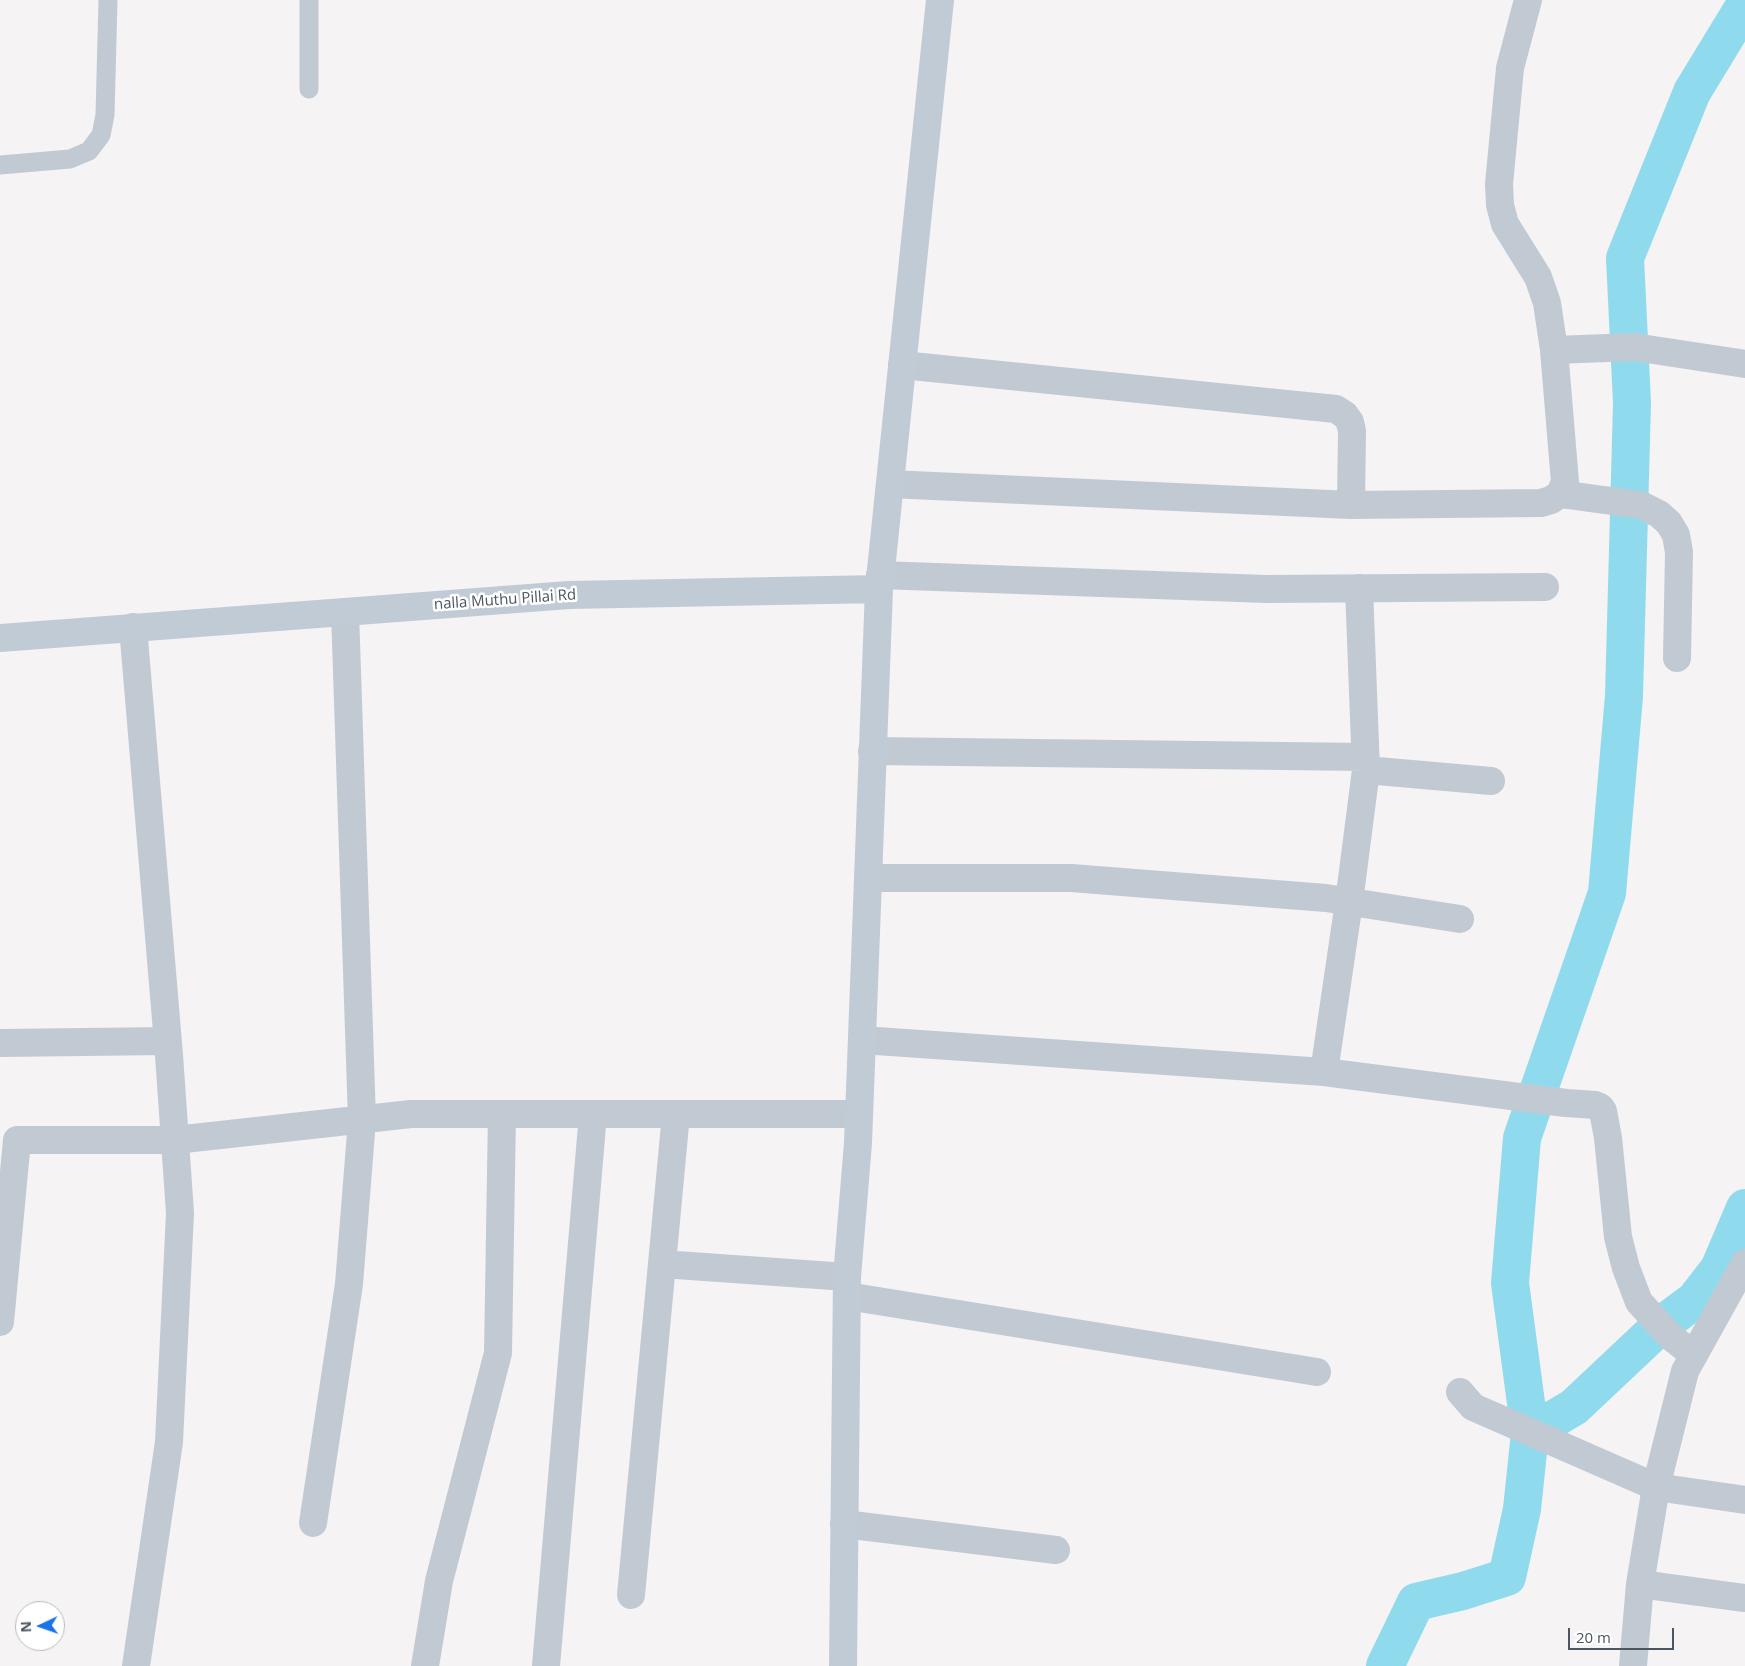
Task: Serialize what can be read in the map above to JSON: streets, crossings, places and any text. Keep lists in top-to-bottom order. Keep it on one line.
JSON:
{"streets":{"street":["nalla Muthu Pillai Rd"]},"scale_bar":"20 m","north":"left"}
